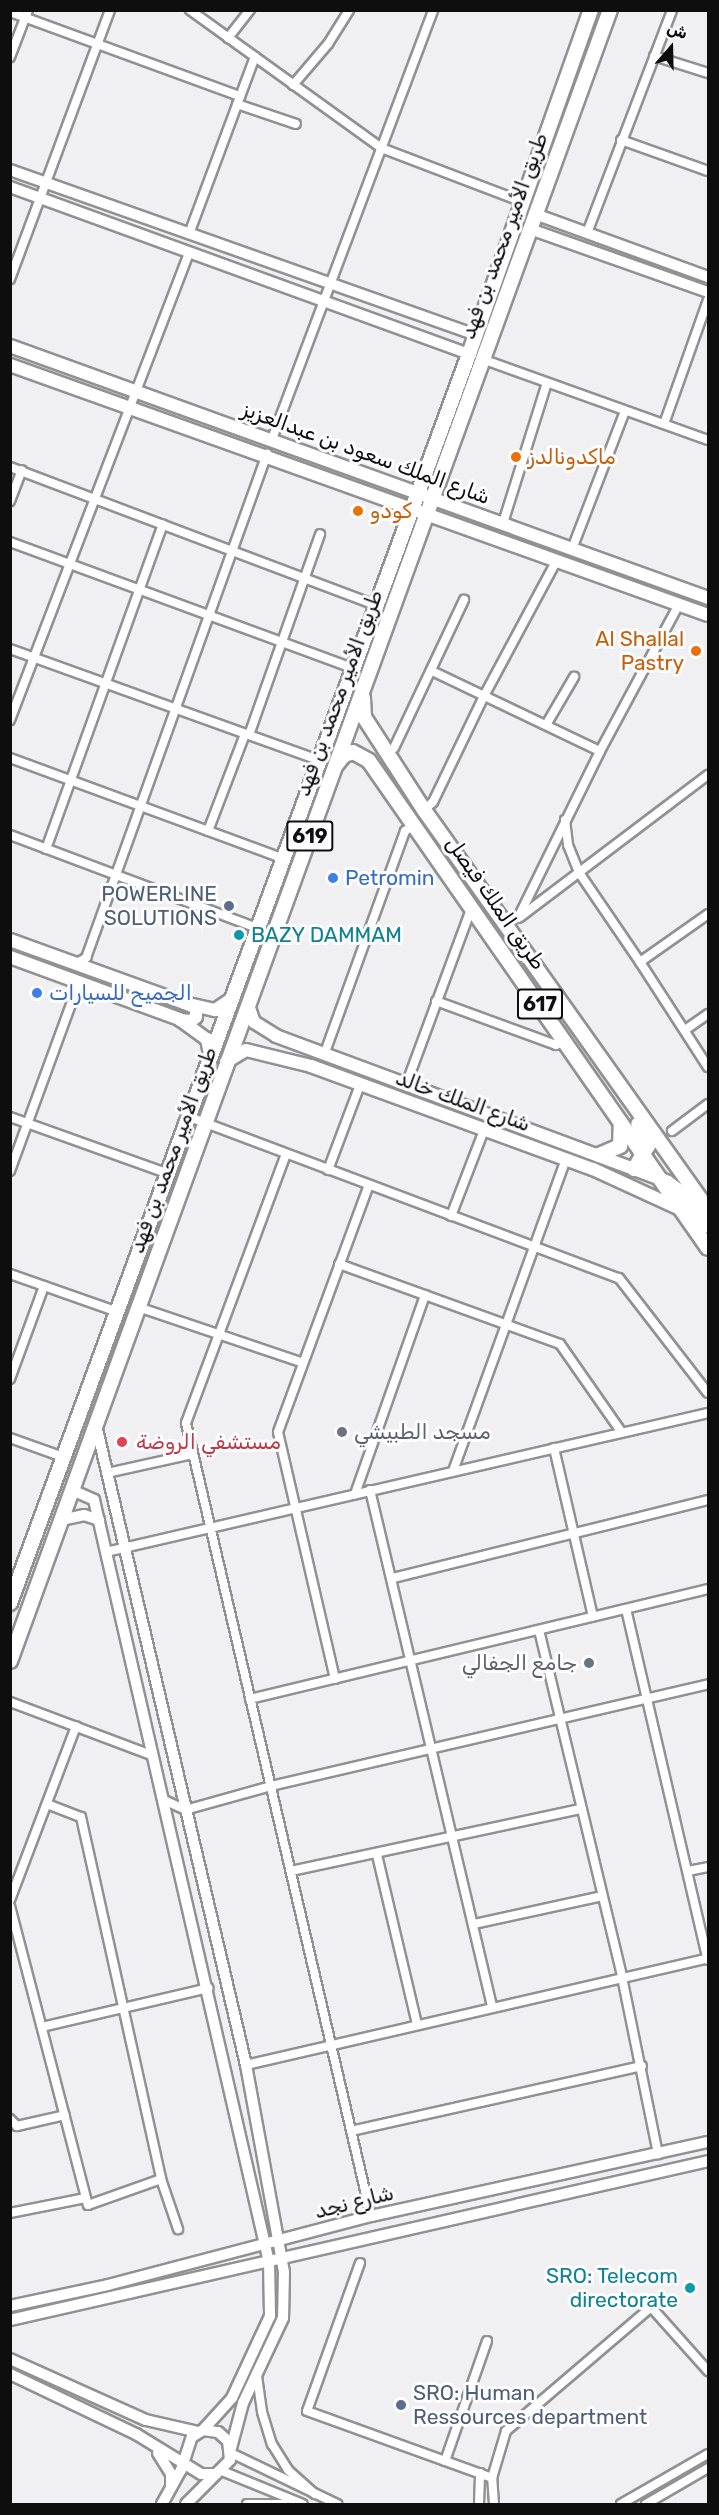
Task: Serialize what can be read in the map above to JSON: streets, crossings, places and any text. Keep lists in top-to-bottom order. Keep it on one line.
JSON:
{"streets":{"highway":["طريق الأمير محمد بن فهد","619","طريق الملك فيصل","617"],"main road":["شارع الملك سعود بن عبدالعزيز","شارع الملك خالد"],"street":["شارع نجد"]},"crossings":[["طريق الأمير محمد بن فهد","شارع الملك سعود بن عبدالعزيز"],["طريق الأمير محمد بن فهد","طريق الملك فيصل"],["طريق الأمير محمد بن فهد","شارع الملك خالد"],["طريق الملك فيصل","شارع الملك خالد"]],"places":["ماكدونالدز","كودو","Al Shallal Pastry","Petromin","POWERLINE SOLUTIONS","BAZY DAMMAM","الجميح للسيارات","مسجد الطبيشي","مستشفي الروضة","جامع الجفالي","SRO: Telecom directorate","SRO: Human Ressources department"],"north":"top"}
